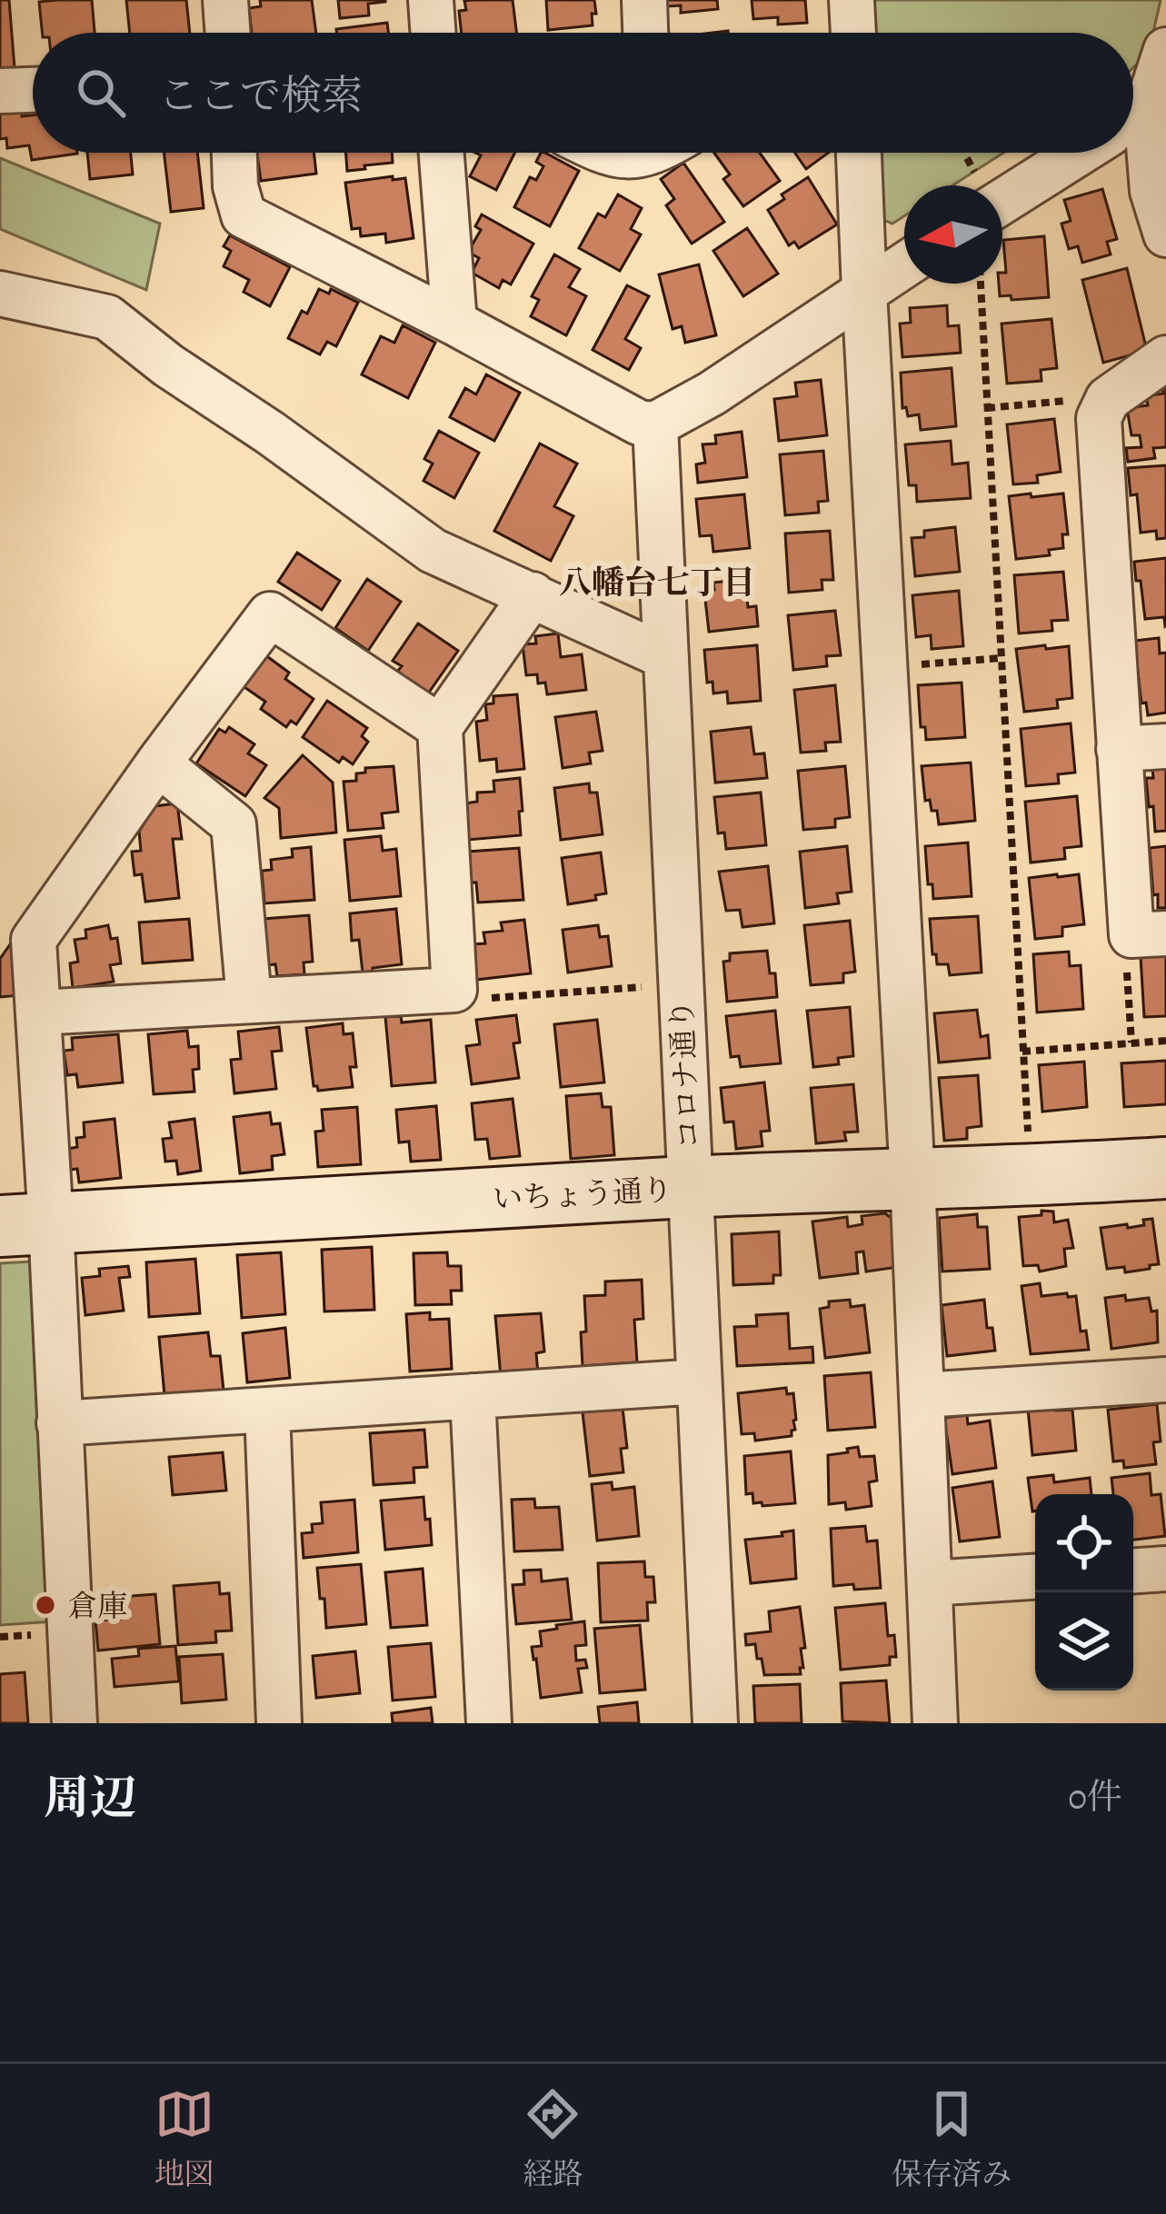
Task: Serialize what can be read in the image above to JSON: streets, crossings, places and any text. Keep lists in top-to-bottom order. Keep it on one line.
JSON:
{"streets":{"street":["コロナ通り","いちょう通り"]},"crossings":[["コロナ通り","いちょう通り"]],"districts":["八幡台七丁目"],"places":["倉庫"],"north":"left","page":{"search":"ここで検索","heading":["周辺","0件"],"nav":["地図","経路","保存済み"]}}
